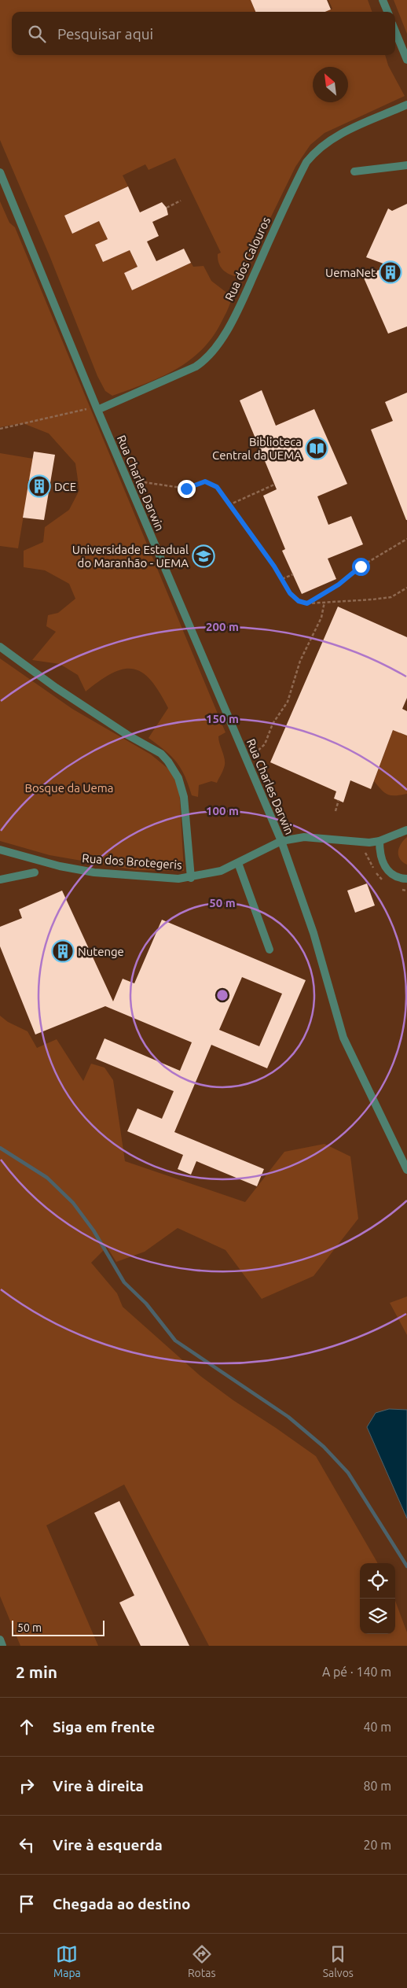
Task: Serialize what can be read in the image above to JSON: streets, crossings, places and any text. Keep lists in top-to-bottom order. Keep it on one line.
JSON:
{"streets":{"street":["Rua dos Calouros","Rua Charles Darwin","Rua dos Brotegeris"]},"crossings":[["Rua dos Calouros","Rua Charles Darwin"],["Rua Charles Darwin","Rua dos Brotegeris"]],"parks":["Bosque da Uema"],"places":{"building":["UemaNet","DCE","Nutenge"],"library":["Biblioteca Central da UEMA"],"school or university":["Universidade Estadual do Maranhão - UEMA"]},"scale_bar":"50 m","north":"top left","page":{"search":"Pesquisar aqui","scale":"50 m","heading":["2 min","A pé · 140 m"],"list":[["Siga em frente","40 m"],["Vire à direita","80 m"],["Vire à esquerda","20 m"],"Chegada ao destino"],"nav":["Mapa","Rotas","Salvos"]},"rings":["200 m","150 m","100 m","50 m"]}
